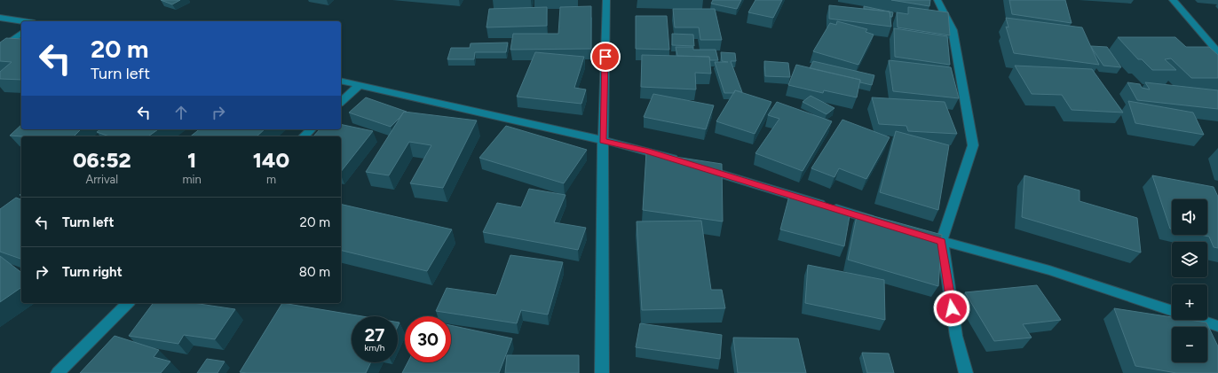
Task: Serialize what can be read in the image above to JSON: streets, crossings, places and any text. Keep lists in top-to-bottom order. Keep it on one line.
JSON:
{"page":{"turn":["20 m","Turn left"],"eta":["06:52","Arrival","1","min","140","m"],"list":[{"name":"Turn left","value":"20 m"},{"name":"Turn right","value":"80 m"}],"map_buttons":["+","−"],"speed":"27 km/h","limit":"30"}}
